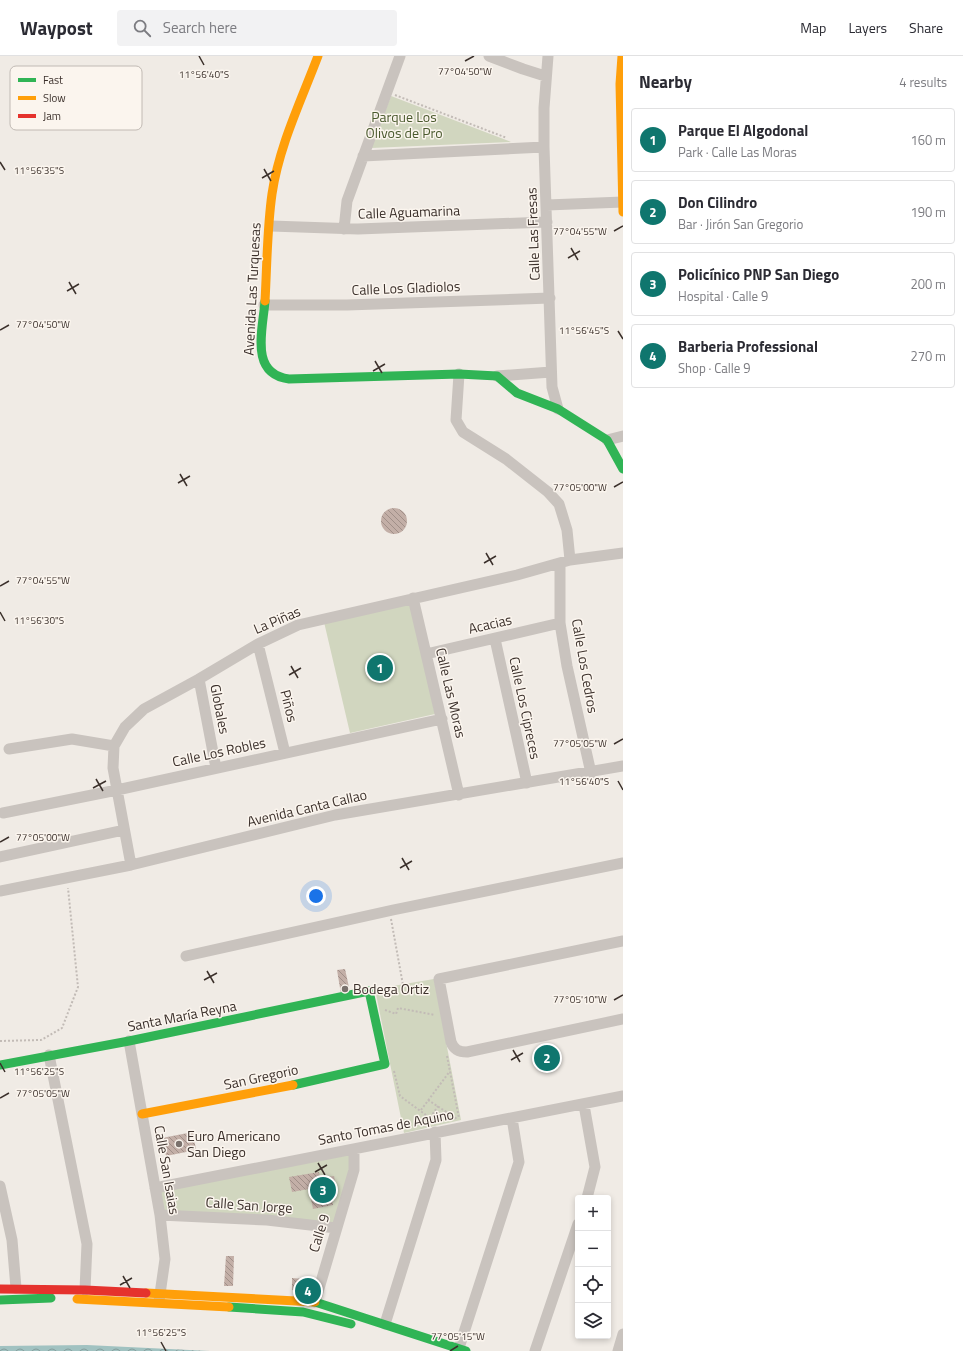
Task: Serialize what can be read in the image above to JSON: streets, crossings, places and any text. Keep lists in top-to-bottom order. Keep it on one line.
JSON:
{"streets":{"street":["Calle Aguamarina","Calle Las Fresas","Calle Los Gladiolos","Avenida Las Turquesas","La Piñas","Acacias","Calle Los Cedros","Calle Las Moras","Piños","Calle Los Cipreces","Globales","Calle Los Robles","Avenida Canta Callao","Santa María Reyna","San Gregorio","Santo Tomas de Aquino","Calle San Isaias","Calle San Jorge","Calle 9"]},"crossings":[["Calle Aguamarina","Calle Las Fresas"],["Calle Aguamarina","Avenida Las Turquesas"],["Calle Las Fresas","Calle Los Gladiolos"],["Calle Las Fresas","Avenida Las Turquesas"],["Calle Los Gladiolos","Avenida Las Turquesas"],["Avenida Las Turquesas","Calle Los Cedros"],["La Piñas","Calle Los Cedros"],["La Piñas","Calle Las Moras"],["La Piñas","Piños"],["La Piñas","Globales"],["La Piñas","Calle Los Robles"],["La Piñas","Avenida Canta Callao"],["Acacias","Calle Los Cedros"],["Acacias","Calle Las Moras"],["Acacias","Calle Los Cipreces"],["Calle Los Cedros","Avenida Canta Callao"],["Calle Las Moras","Calle Los Robles"],["Calle Las Moras","Avenida Canta Callao"],["Piños","Calle Los Robles"],["Calle Los Cipreces","Avenida Canta Callao"],["Globales","Calle Los Robles"],["Santa María Reyna","San Gregorio"],["Santa María Reyna","Calle San Isaias"],["San Gregorio","Calle San Isaias"],["Santo Tomas de Aquino","Calle San Isaias"],["Santo Tomas de Aquino","Calle 9"],["Calle San Isaias","Calle San Jorge"],["Calle San Jorge","Calle 9"]],"parks":["Parque Los Olivos de Pro"],"places":["Bodega Ortiz","Euro Americano San Diego"],"legend":["Fast","Slow","Jam"],"page":{"header":"Waypost","search":"Search here","nav":["Map","Layers","Share"],"heading":["Nearby","4 results"],"list":[{"mark":"1","name":"Parque El Algodonal","note":"Park · Calle Las Moras","value":"160 m"},{"mark":"2","name":"Don Cilindro","note":"Bar · Jirón San Gregorio","value":"190 m"},{"mark":"3","name":"Policínico PNP San Diego","note":"Hospital · Calle 9","value":"200 m"},{"mark":"4","name":"Barberia Professional","note":"Shop · Calle 9","value":"270 m"}],"pins":["1","2","3","4"],"map_buttons":["+","−"]},"coordinates":["77°04'50\"W","11°56'40\"S","11°56'35\"S","77°04'55\"W","11°56'45\"S","77°05'00\"W","11°56'30\"S","77°05'05\"W","77°05'10\"W","11°56'25\"S","77°05'15\"W"]}
